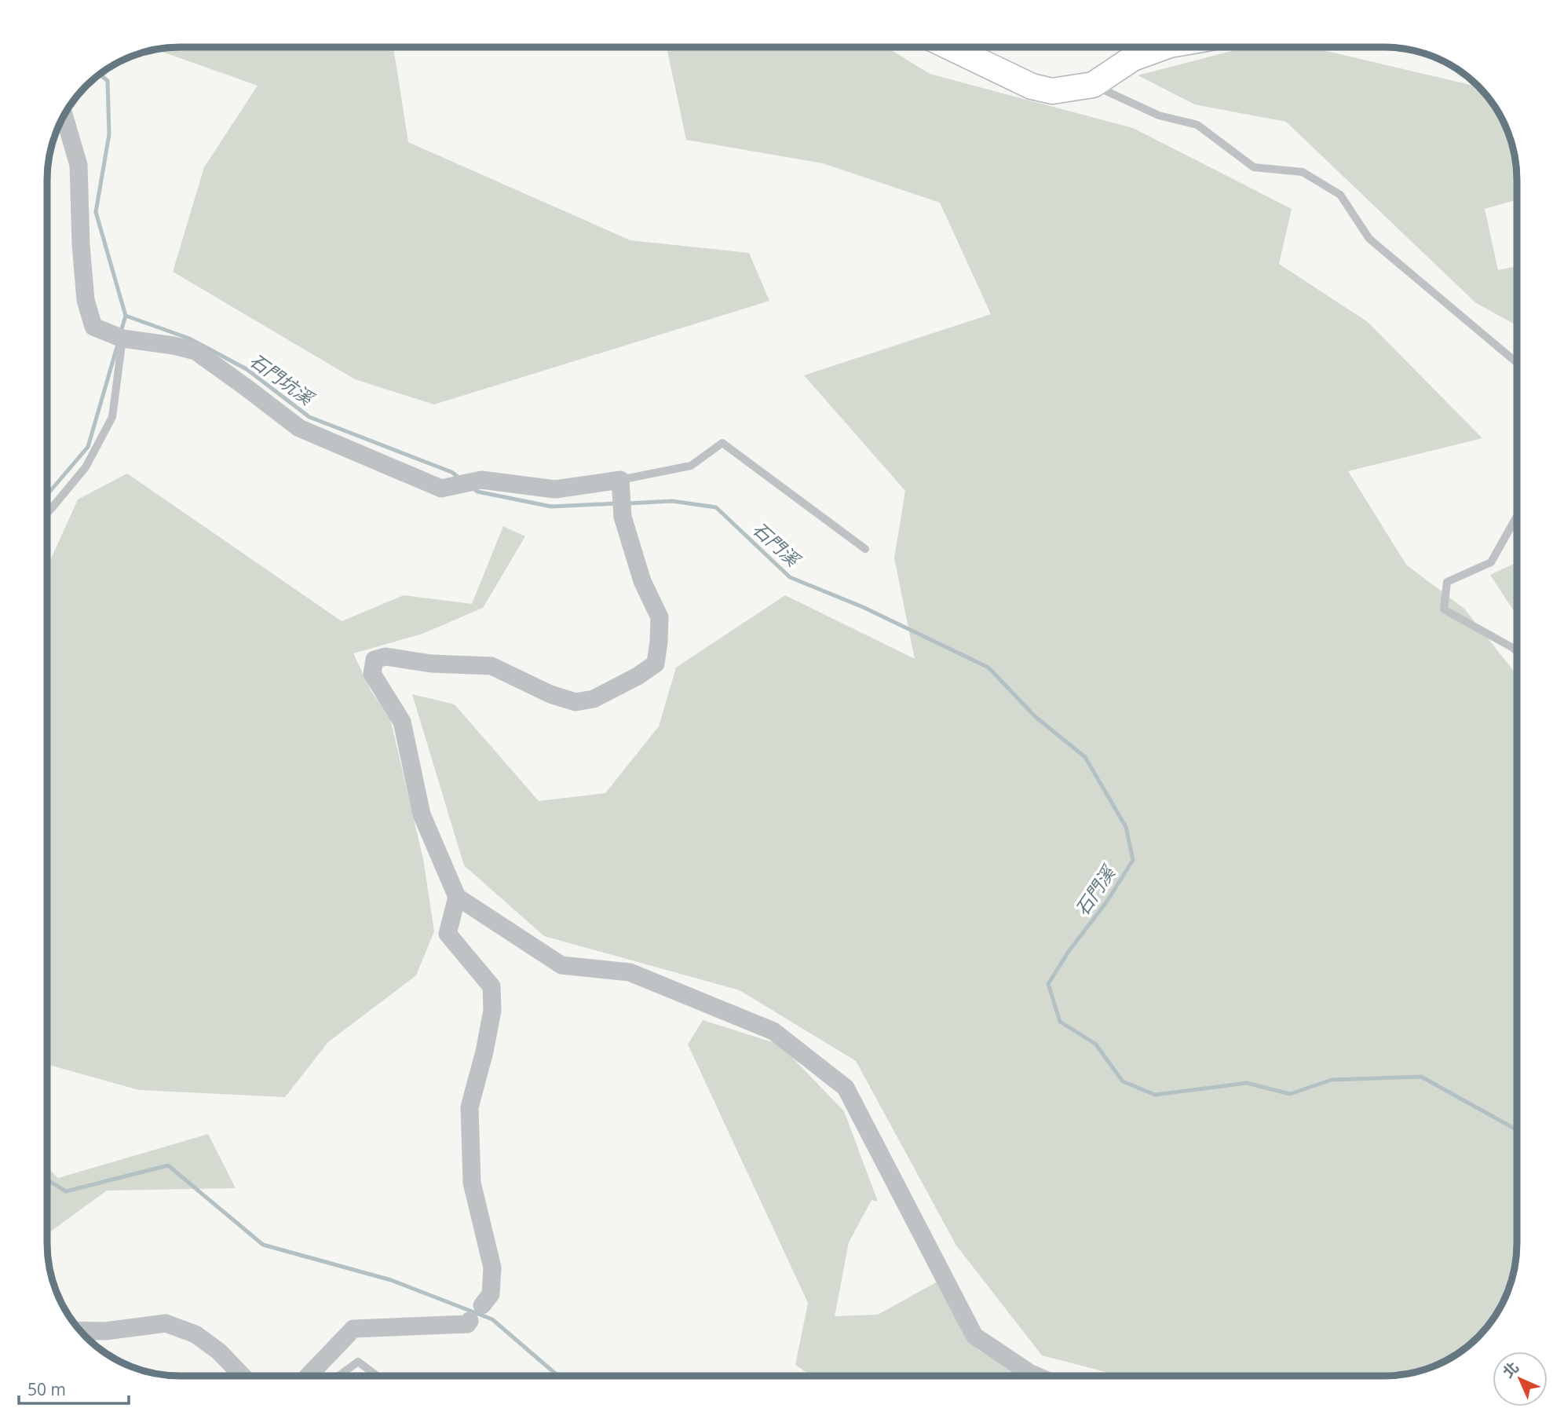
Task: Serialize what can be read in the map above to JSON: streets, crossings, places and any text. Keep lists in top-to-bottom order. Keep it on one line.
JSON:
{"water":["石門坑溪","石門溪"],"scale_bar":"50 m","north":"top left"}
